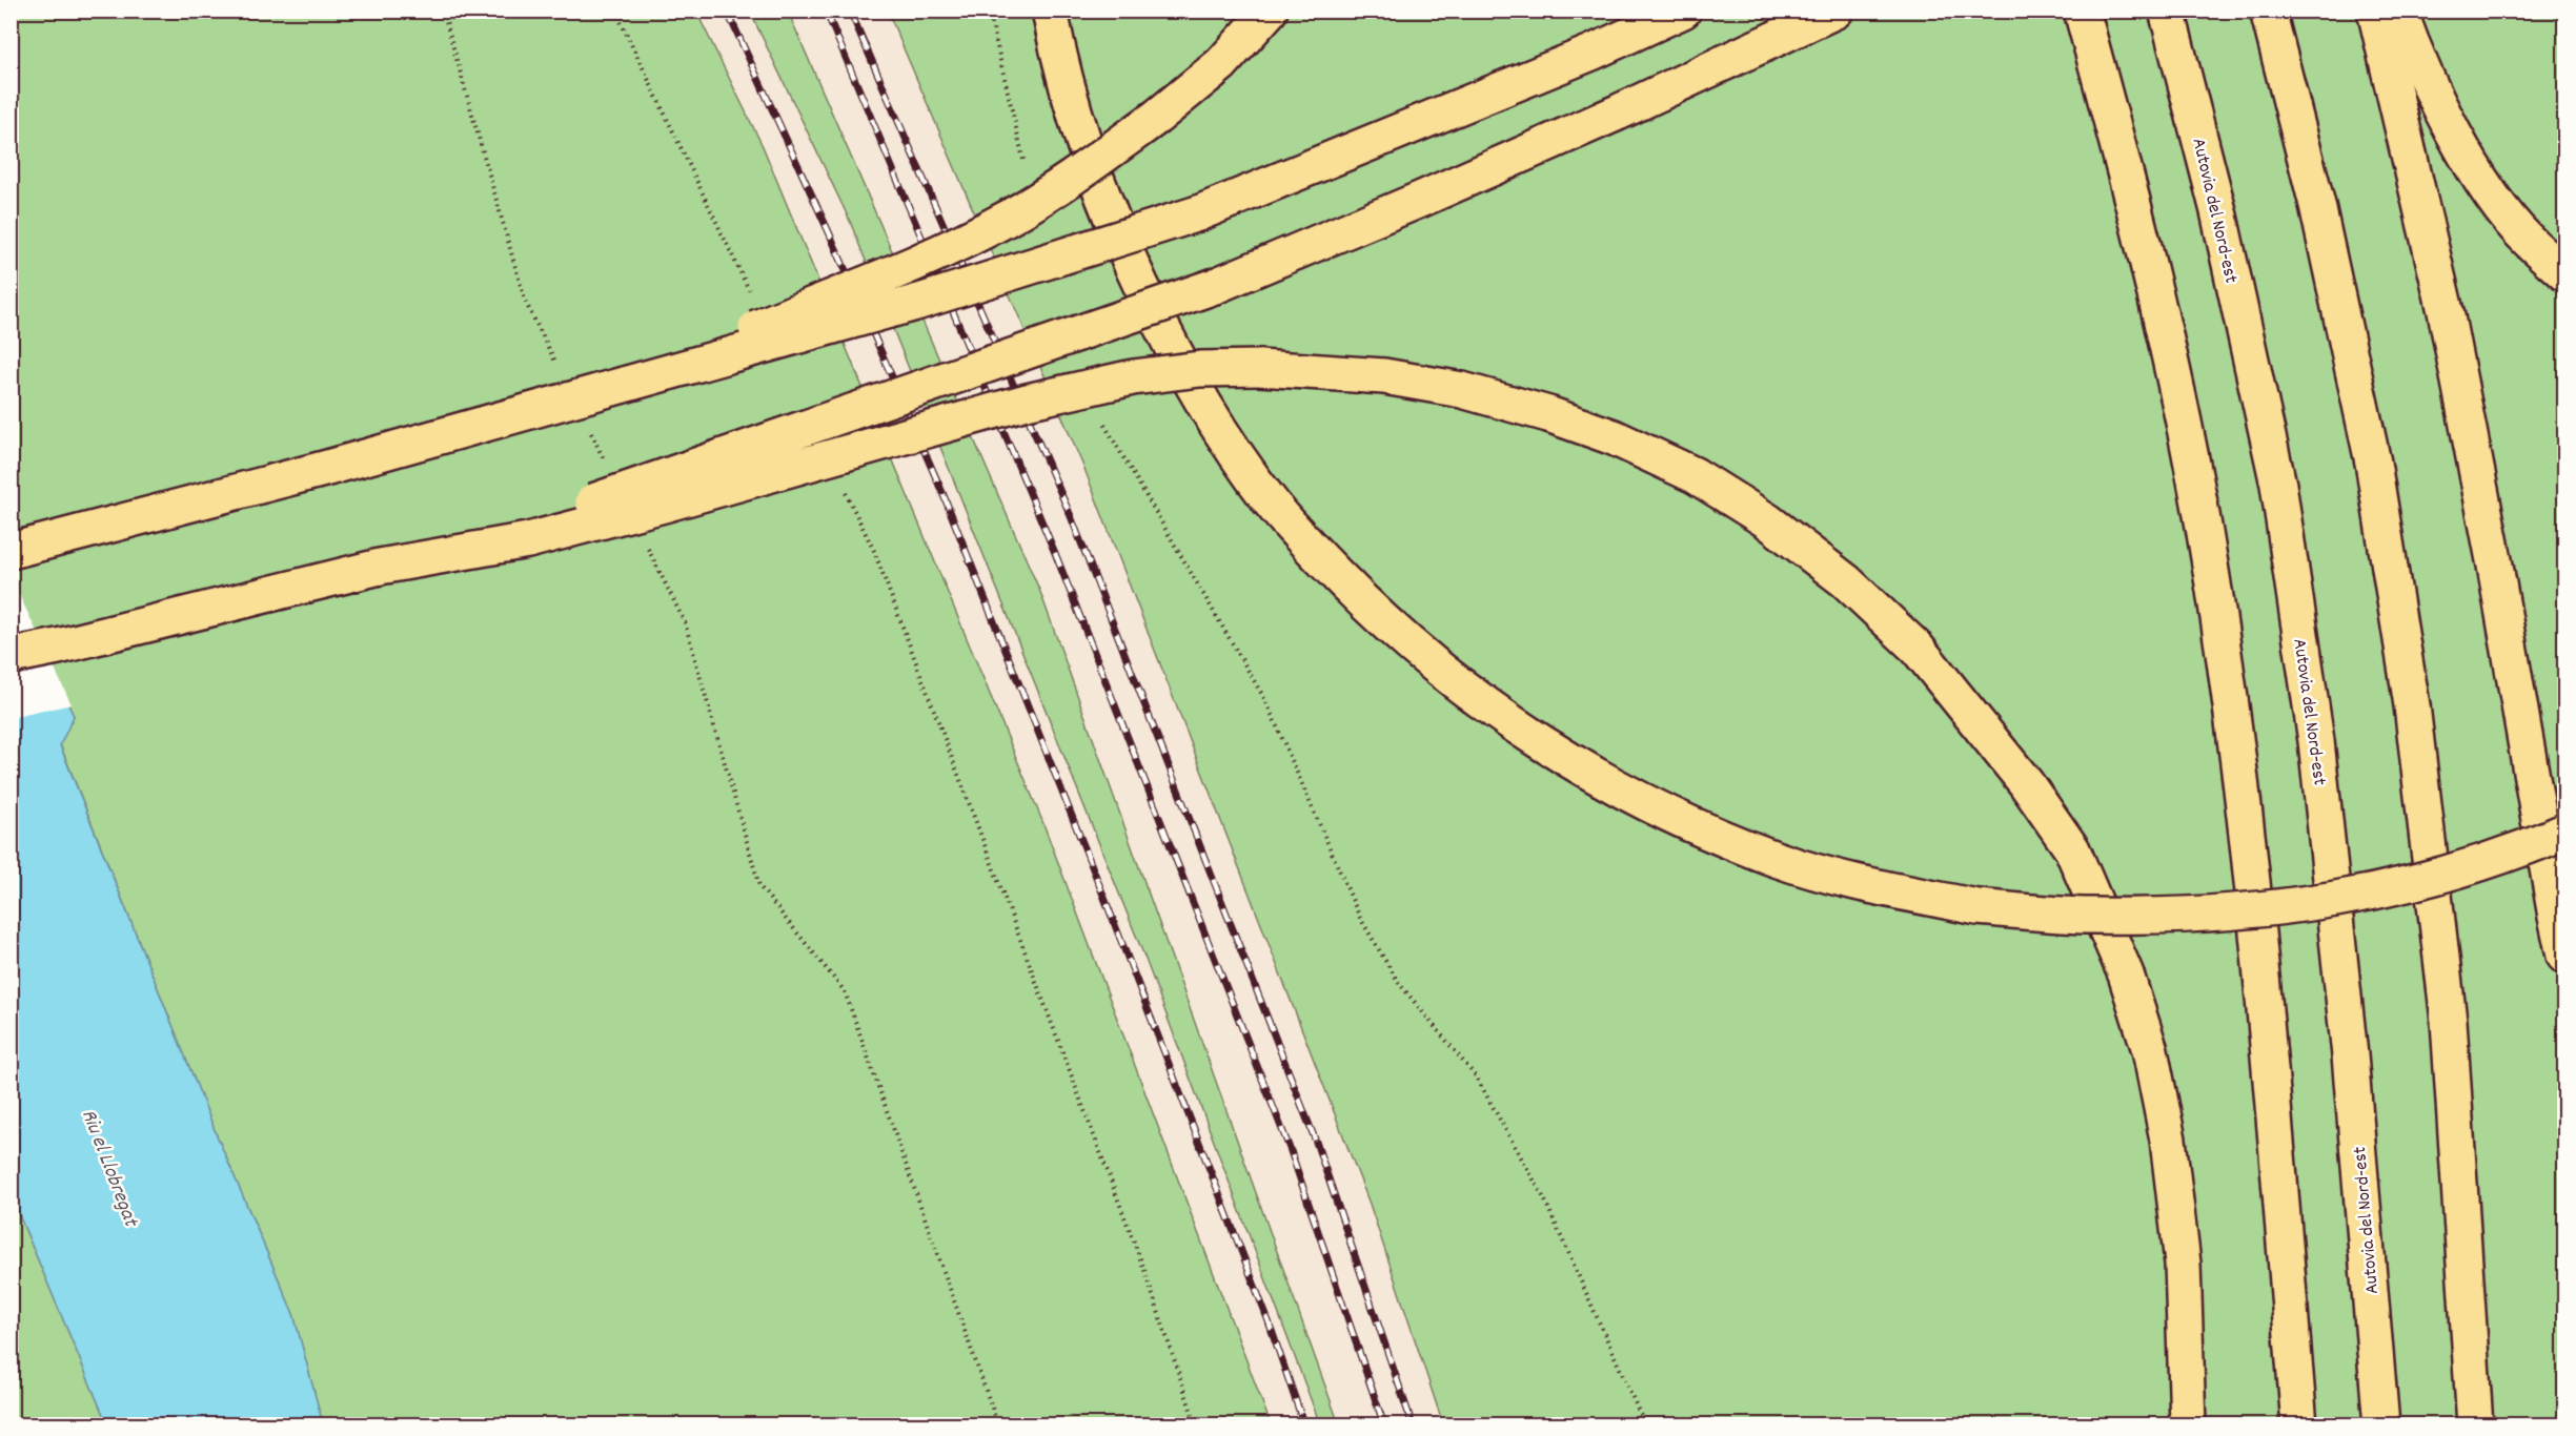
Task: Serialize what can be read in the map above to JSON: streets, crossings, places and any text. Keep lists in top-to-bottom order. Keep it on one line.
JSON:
{"streets":{"highway":["Autovia del Nord-est"]},"water":["Riu el Llobregat"]}
